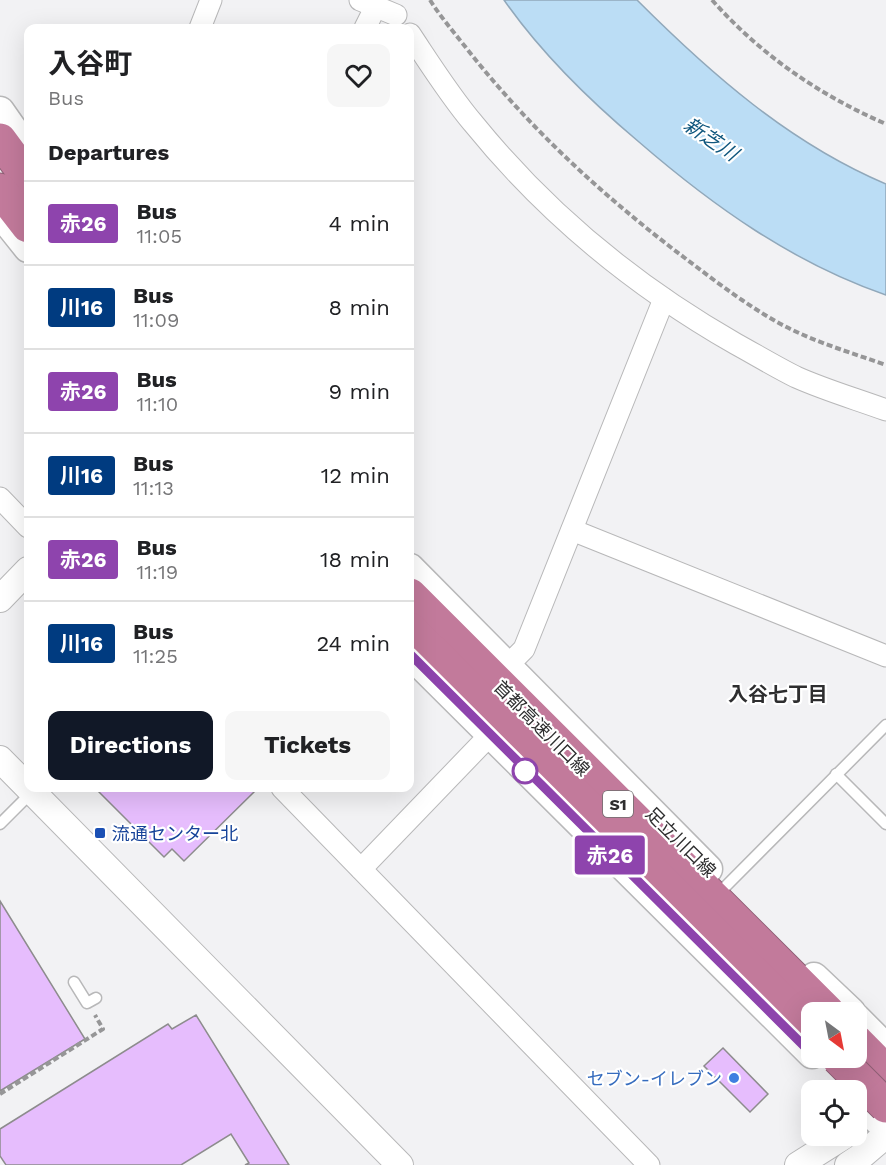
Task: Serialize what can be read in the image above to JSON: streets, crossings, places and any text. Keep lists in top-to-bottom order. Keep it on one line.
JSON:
{"streets":{"highway":["首都高速川口線","S1"],"main road":["足立川口線"]},"districts":["入谷七丁目"],"water":["新芝川"],"places":{"transit":["流通センター北"],"other":["セブン-イレブン"]},"lines":["bus line 赤26"],"north":"bottom right","page":{"on_map":"赤26","heading":[["入谷町","Bus"],"Departures"],"list":[{"mark":"赤26","name":"Bus","note":"11:05","value":"4 min"},{"mark":"川16","name":"Bus","note":"11:09","value":"8 min"},{"mark":"赤26","name":"Bus","note":"11:10","value":"9 min"},{"mark":"川16","name":"Bus","note":"11:13","value":"12 min"},{"mark":"赤26","name":"Bus","note":"11:19","value":"18 min"},{"mark":"川16","name":"Bus","note":"11:25","value":"24 min"}],"buttons":["Directions","Tickets"]}}
